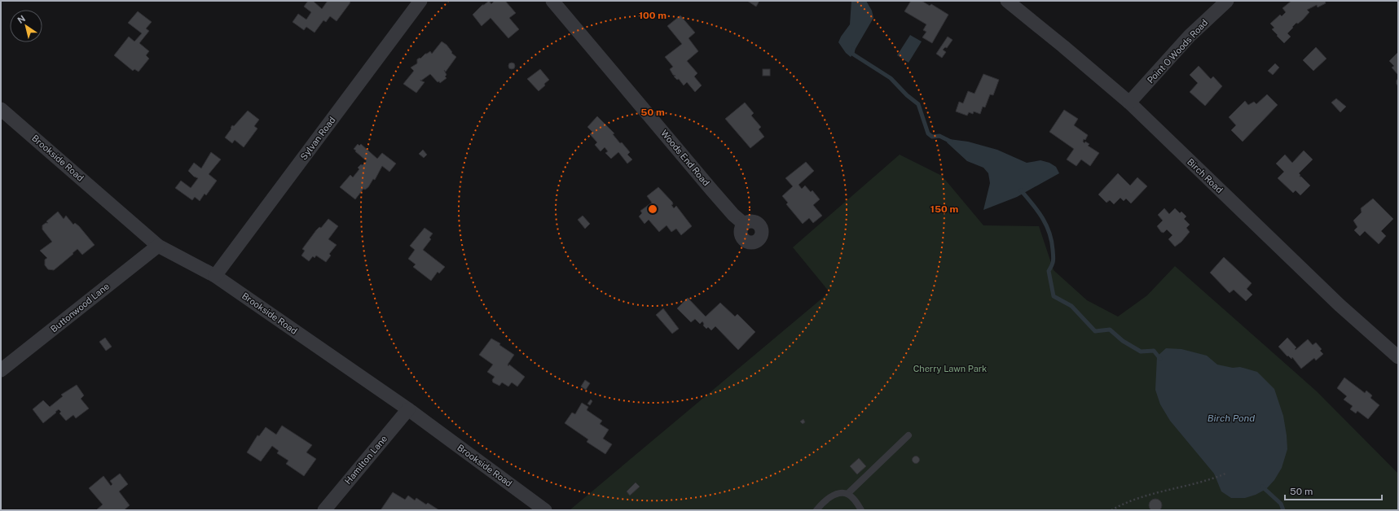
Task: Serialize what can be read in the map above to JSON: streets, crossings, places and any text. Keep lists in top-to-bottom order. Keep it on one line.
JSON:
{"streets":{"street":["Point O Woods Road","Sylvan Road","Brookside Road","Woods End Road","Birch Road","Buttonwood Lane","Hamilton Lane"]},"crossings":[["Point O Woods Road","Birch Road"],["Sylvan Road","Brookside Road"],["Brookside Road","Buttonwood Lane"],["Brookside Road","Hamilton Lane"]],"water":["Birch Pond"],"parks":["Cherry Lawn Park"],"scale_bar":"50 m","north":"top left","rings":["100 m","50 m","150 m"]}
